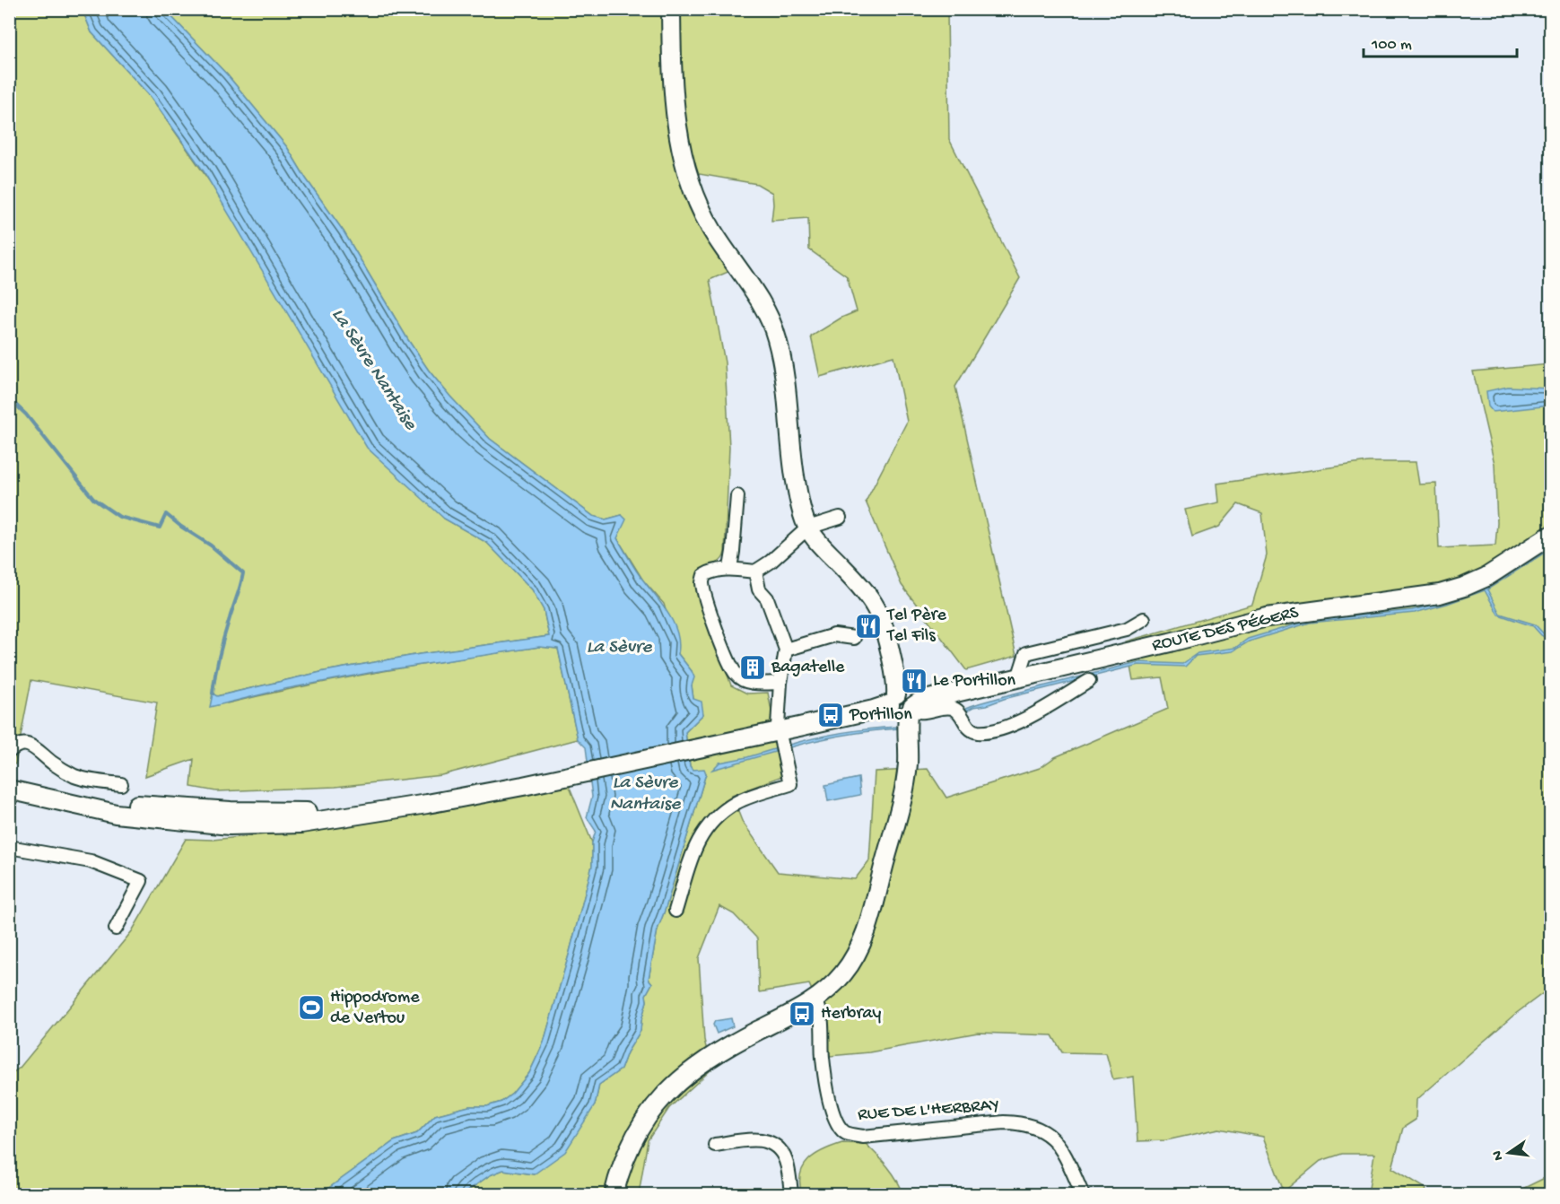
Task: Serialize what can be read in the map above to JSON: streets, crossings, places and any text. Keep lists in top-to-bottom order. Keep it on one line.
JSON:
{"streets":{"street":["ROUTE DES PÉGERS","RUE DE L'HERBRAY"]},"water":["La Sèvre Nantaise","La Sèvre"],"places":{"restaurant":["Tel Père Tel Fils","Le Portillon"],"building":["Bagatelle"],"bus stop":["Portillon","Herbray"],"sports":["Hippodrome de Vertou"]},"scale_bar":"100 m","north":"left"}
